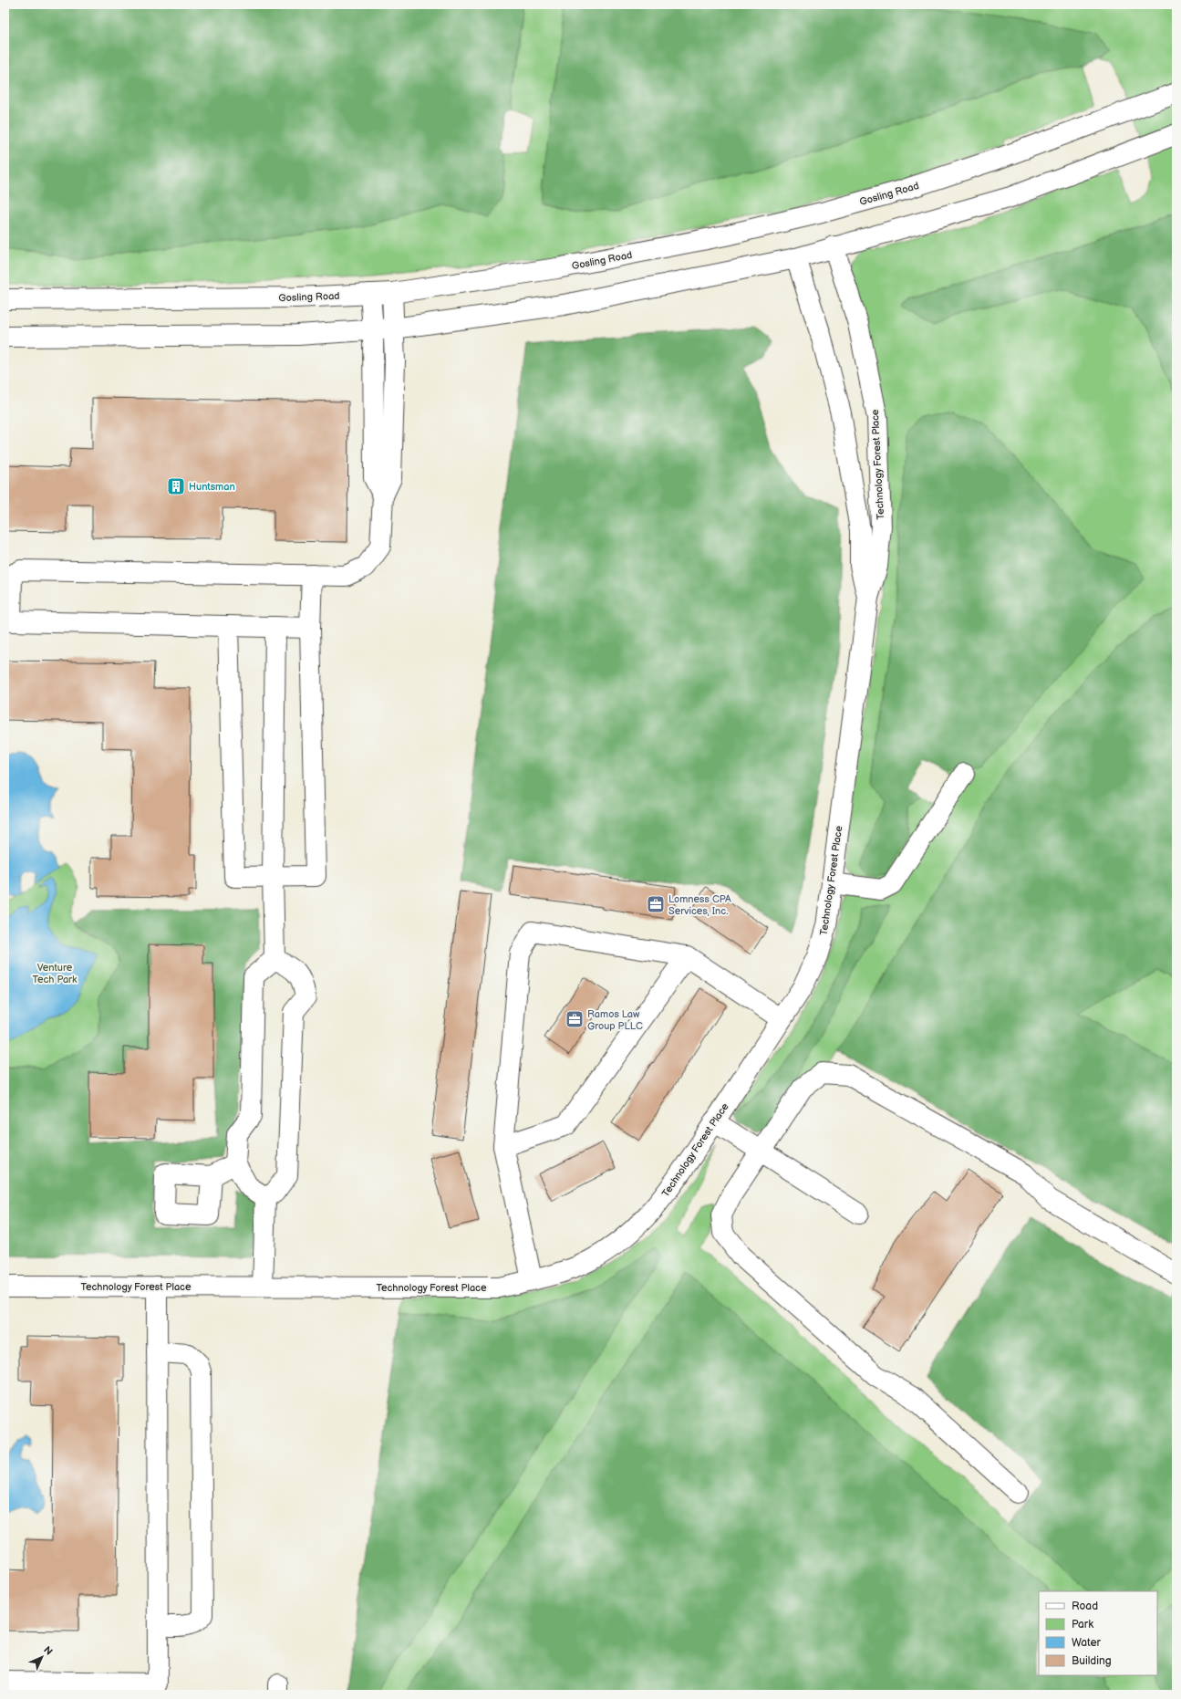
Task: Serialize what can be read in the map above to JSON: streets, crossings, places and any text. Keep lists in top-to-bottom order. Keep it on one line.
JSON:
{"streets":{"main road":["Gosling Road","Technology Forest Place"]},"parks":["Venture Tech Park"],"places":{"building":["Huntsman"],"office":["Lomness CPA Services, Inc.","Ramos Law Group PLLC"]},"legend":["Road","Park","Water","Building"],"north":"top right"}
